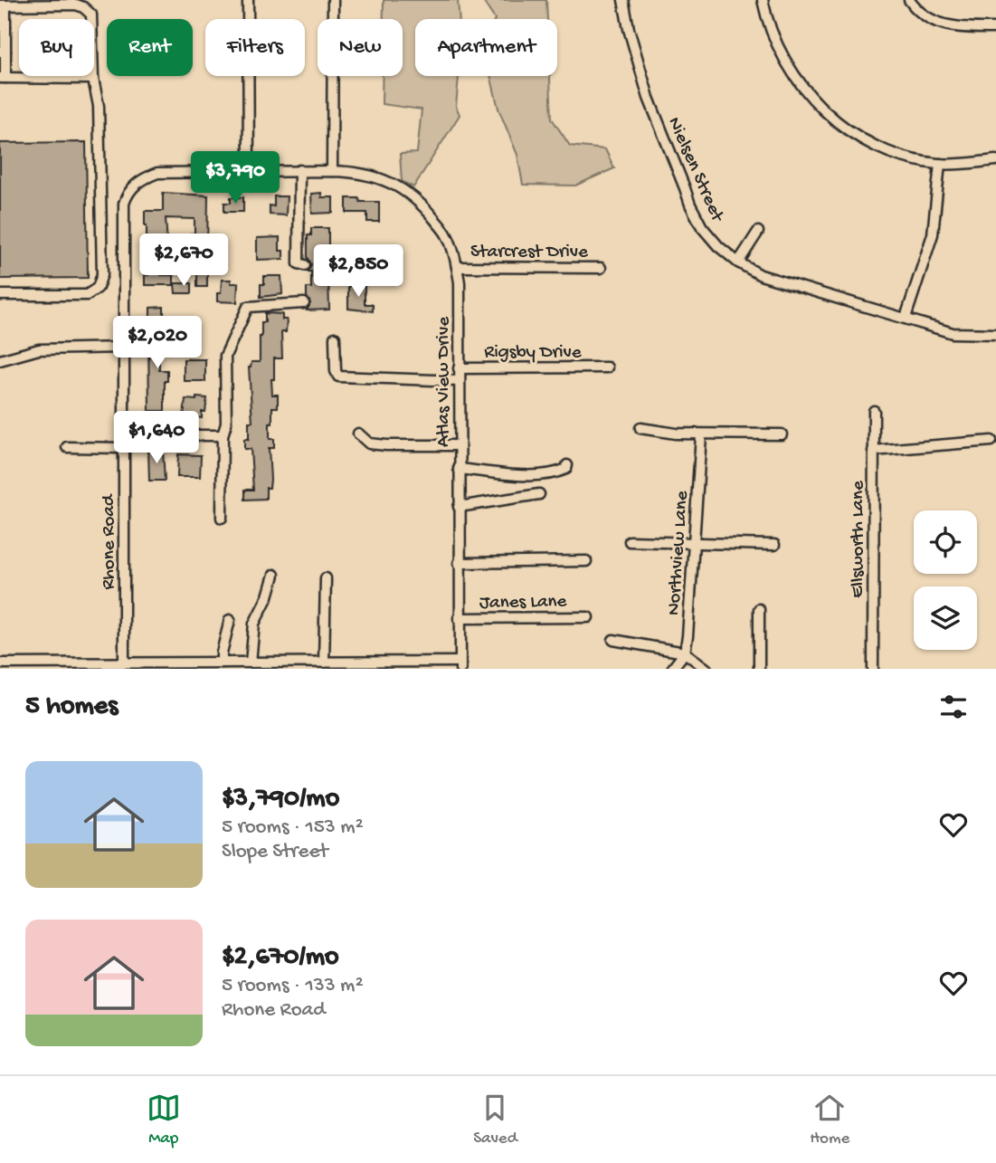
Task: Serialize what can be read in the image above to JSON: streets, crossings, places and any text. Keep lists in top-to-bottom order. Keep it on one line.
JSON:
{"streets":{"street":["Nielsen Street","Starcrest Drive","Rigsby Drive","Atlas View Drive","Ellsworth Lane","Rhone Road","Northview Lane","Janes Lane"]},"crossings":[["Starcrest Drive","Atlas View Drive"],["Rigsby Drive","Atlas View Drive"],["Atlas View Drive","Rhone Road"],["Atlas View Drive","Janes Lane"]],"page":{"chip":["Buy","Rent","Filters","New","Apartment"],"price":["$3,790","$2,670","$2,850","$2,020","$1,640"],"heading":"5 homes","list":[{"name":"$3,790/mo","note":"5 rooms · 153 m² · Slope Street"},{"name":"$2,670/mo","note":"5 rooms · 133 m² · Rhone Road"}],"tabs":["Map","Saved","Home"]}}
